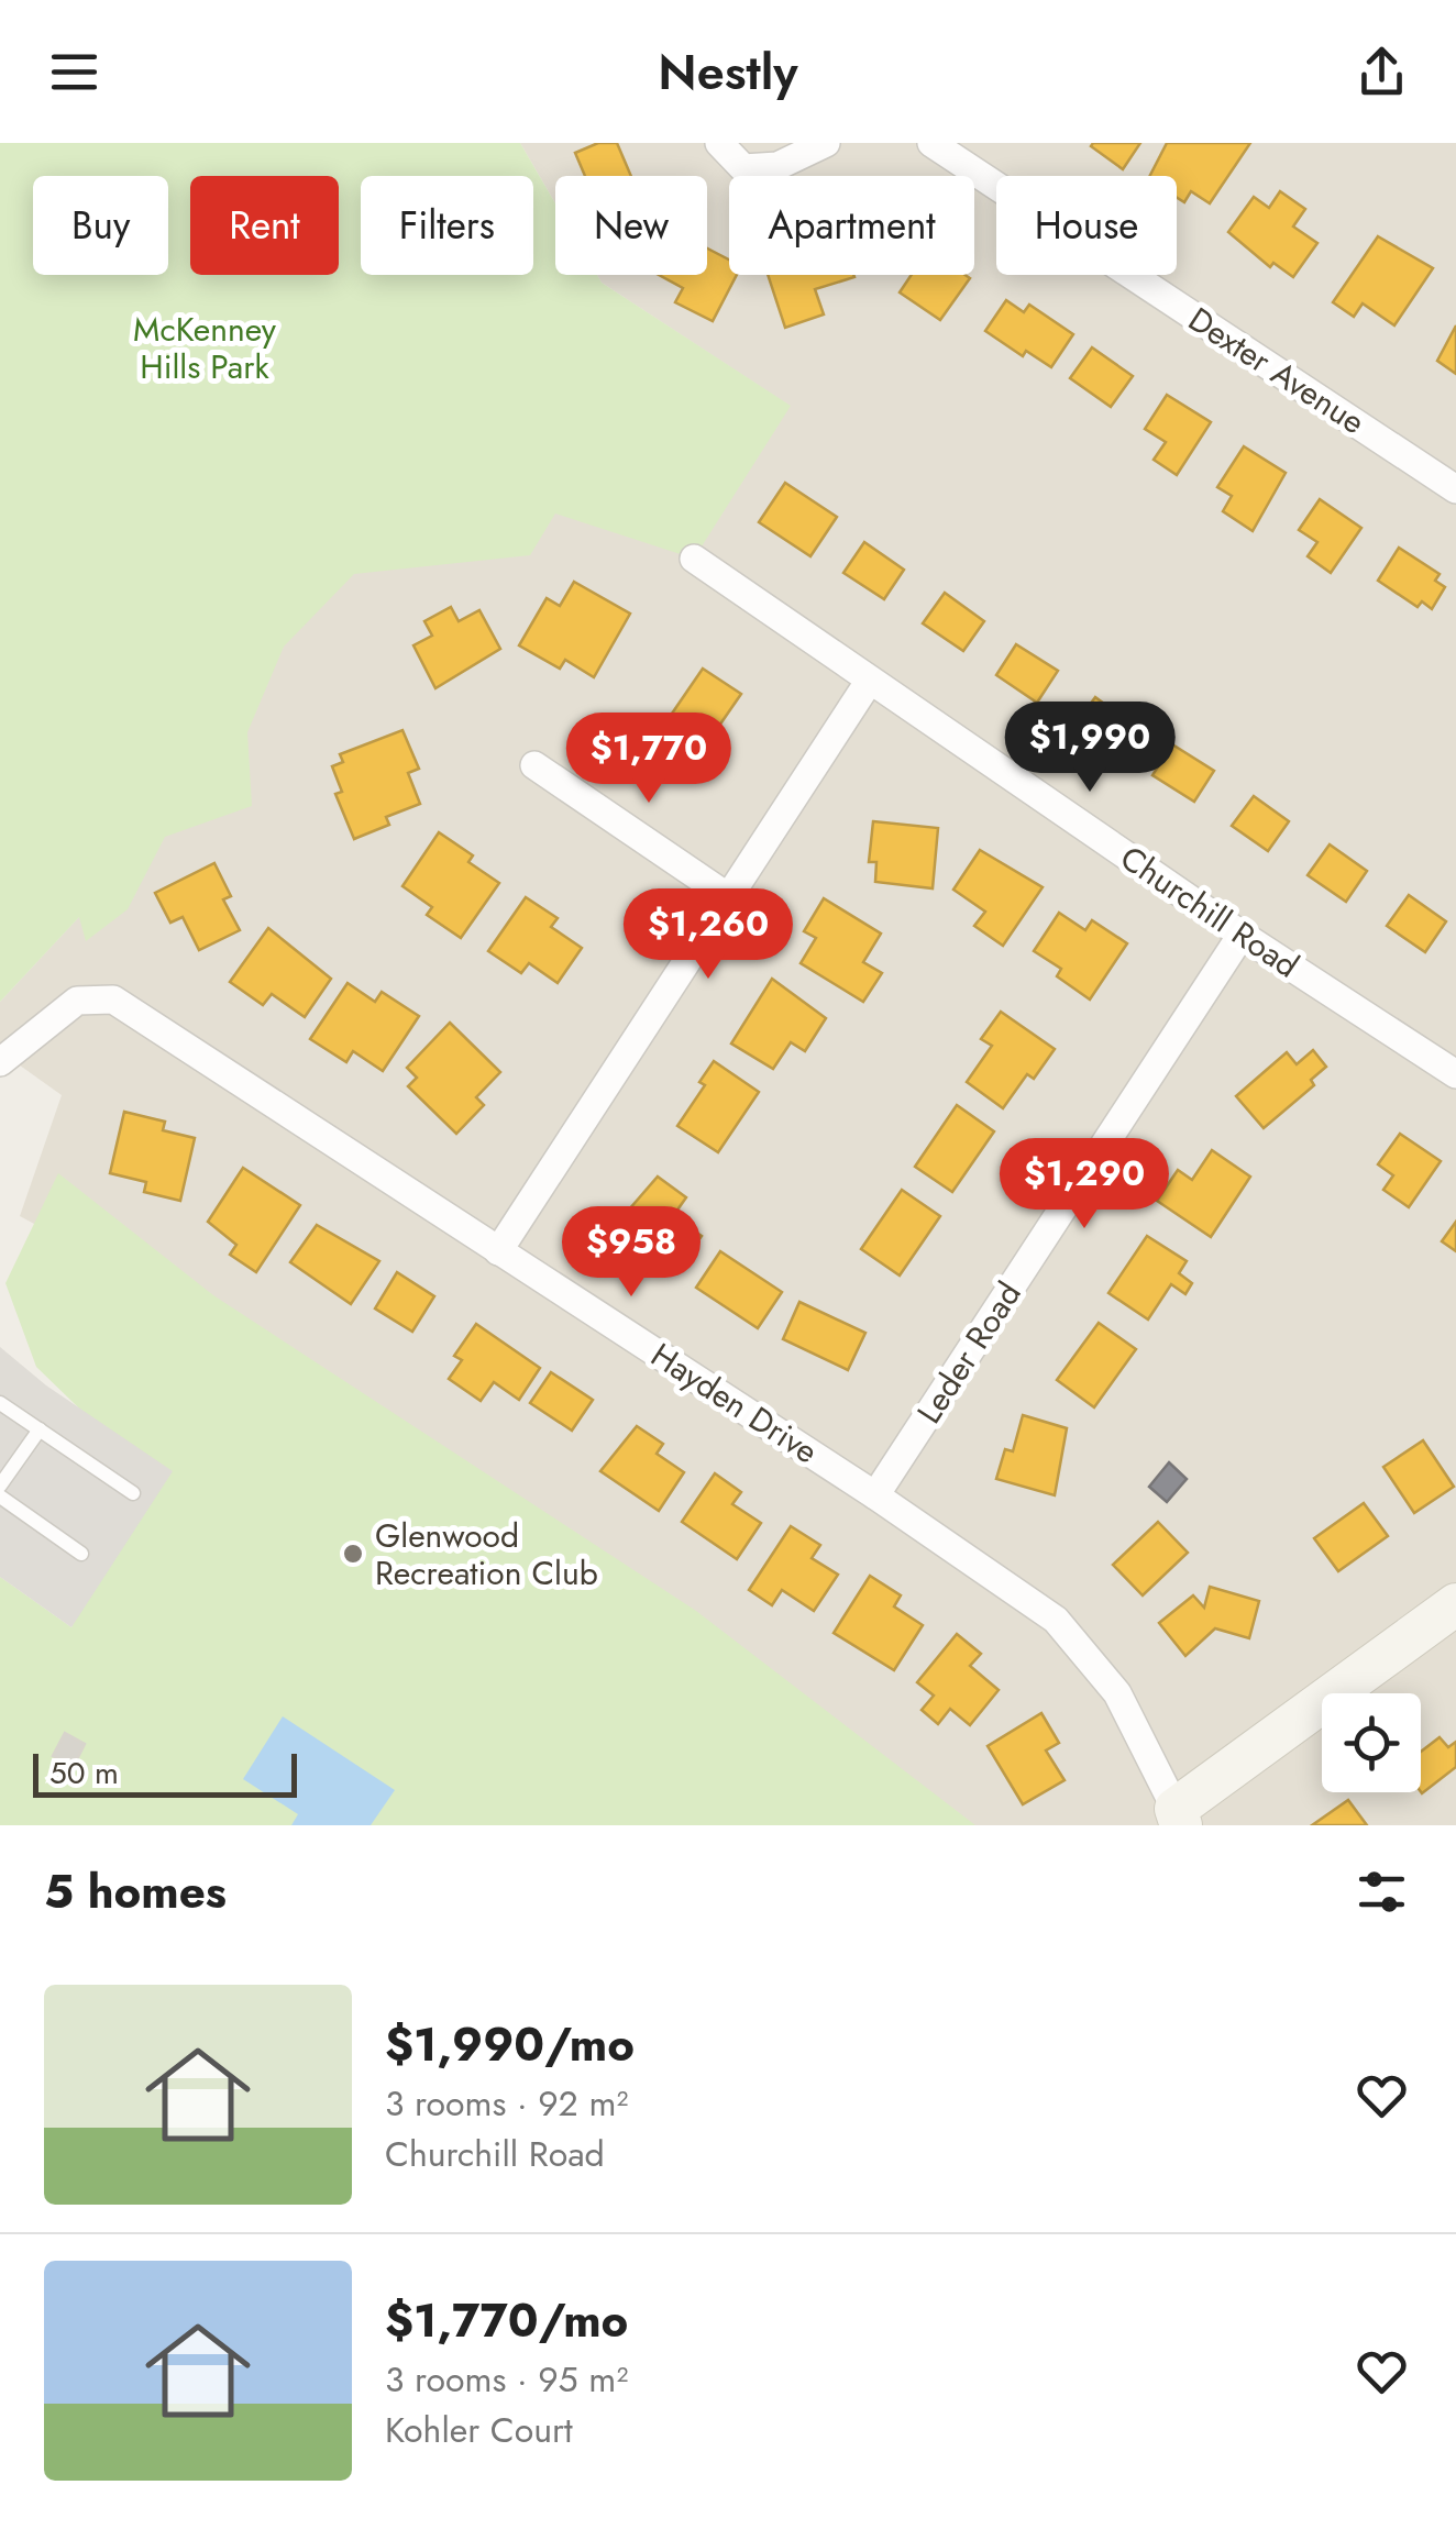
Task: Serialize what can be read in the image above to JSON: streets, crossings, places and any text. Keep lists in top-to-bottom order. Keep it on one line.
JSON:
{"streets":{"street":["Dexter Avenue","Churchill Road","Leder Road","Hayden Drive"]},"crossings":[["Churchill Road","Leder Road"],["Leder Road","Hayden Drive"]],"parks":["McKenney Hills Park"],"places":["Glenwood Recreation Club"],"scale_bar":"50 m","page":{"header":"Nestly","chip":["Buy","Rent","Filters","New","Apartment","House"],"price":["$1,990","$1,770","$1,260","$1,290","$958"],"scale":"50 m","heading":"5 homes","list":[{"name":"$1,990/mo","note":"3 rooms · 92 m² · Churchill Road"},{"name":"$1,770/mo","note":"3 rooms · 95 m² · Kohler Court"}]}}
